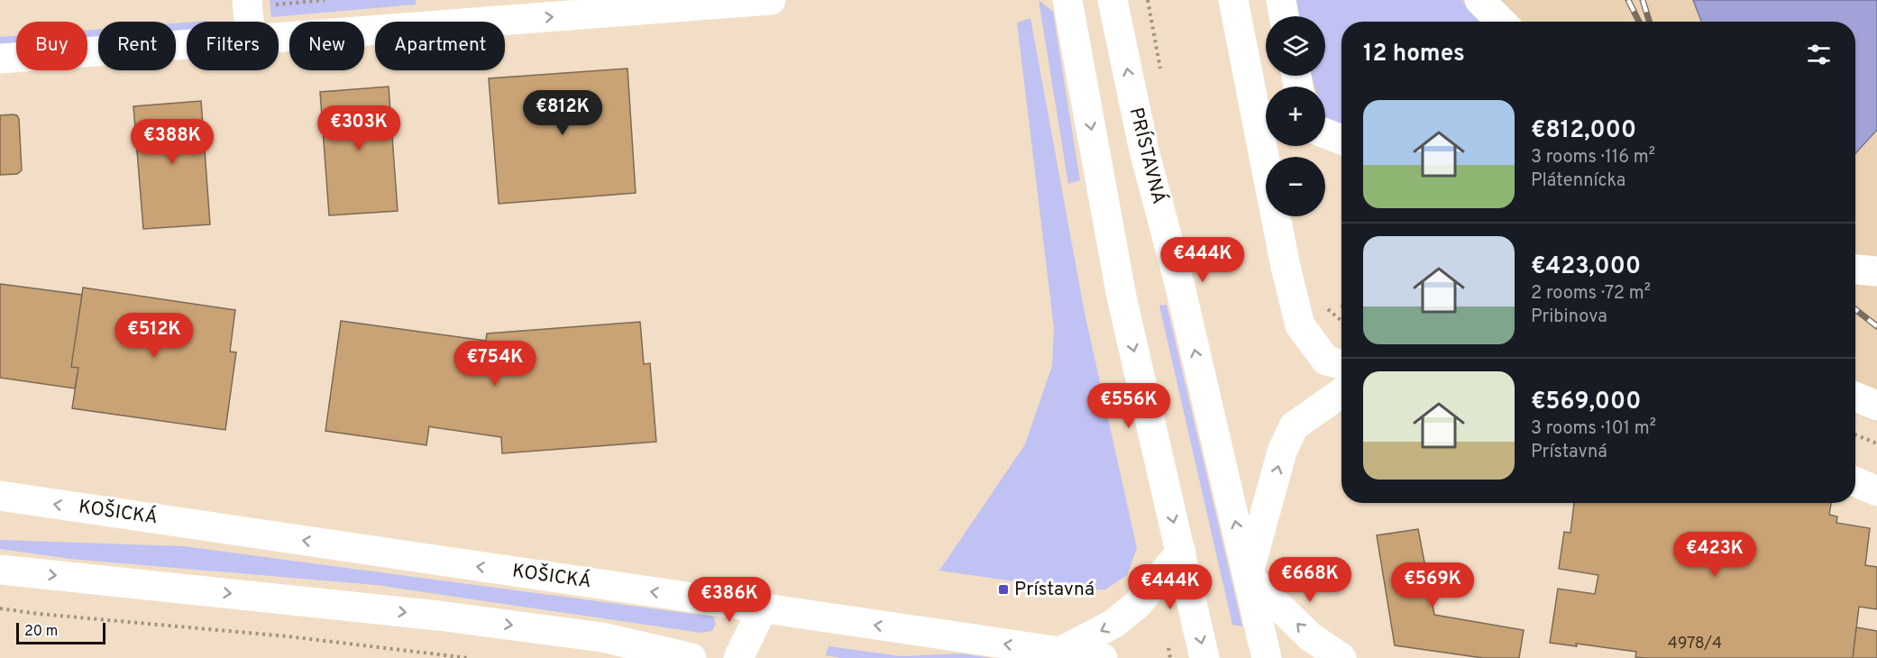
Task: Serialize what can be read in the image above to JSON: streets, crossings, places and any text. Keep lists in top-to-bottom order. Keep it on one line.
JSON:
{"streets":{"main road":["PRÍSTAVNÁ","KOŠICKÁ"]},"places":{"transit":["Prístavná"]},"house_numbers":["4978/4"],"scale_bar":"20 m","page":{"map_buttons":["+","−"],"chip":["Buy","Rent","Filters","New","Apartment"],"heading":"12 homes","list":[{"name":"€812,000","note":"3 rooms · 116 m² · Plátennícka"},{"name":"€423,000","note":"2 rooms · 72 m² · Pribinova"},{"name":"€569,000","note":"3 rooms · 101 m² · Prístavná"}],"price":["€812K","€303K","€388K","€444K","€512K","€754K","€556K","€423K","€668K","€569K","€444K","€386K"],"scale":"20 m"}}
